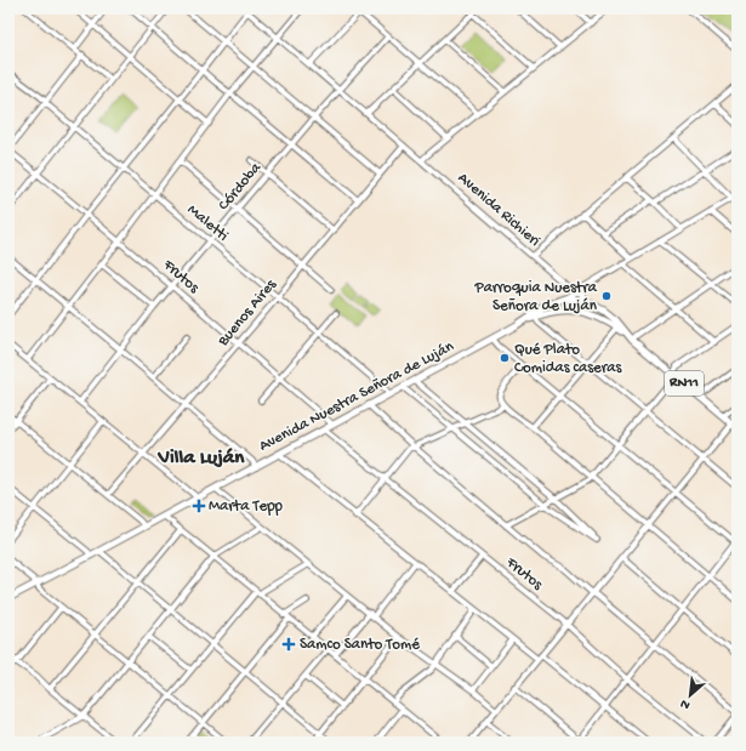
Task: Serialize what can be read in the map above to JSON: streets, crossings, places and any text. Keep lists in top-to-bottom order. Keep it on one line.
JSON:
{"streets":{"main road":["Avenida Richieri","RN11","Avenida Nuestra Señora de Luján"],"street":["Córdoba","Maletti","Frutos","Buenos Aires"]},"crossings":[["Córdoba","Avenida Richieri"],["Córdoba","Maletti"],["Córdoba","Frutos"],["Avenida Richieri","Buenos Aires"],["Avenida Richieri","RN11"],["Maletti","Buenos Aires"],["Maletti","Avenida Nuestra Señora de Luján"],["Frutos","Buenos Aires"],["Frutos","Avenida Nuestra Señora de Luján"],["RN11","Avenida Nuestra Señora de Luján"]],"districts":["Villa Luján"],"places":{"other":["Parroquia Nuestra Señora de Luján","Qué Plato Comidas caseras"],"health":["Marta Tepp","Samco Santo Tomé"]},"north":"bottom left"}
